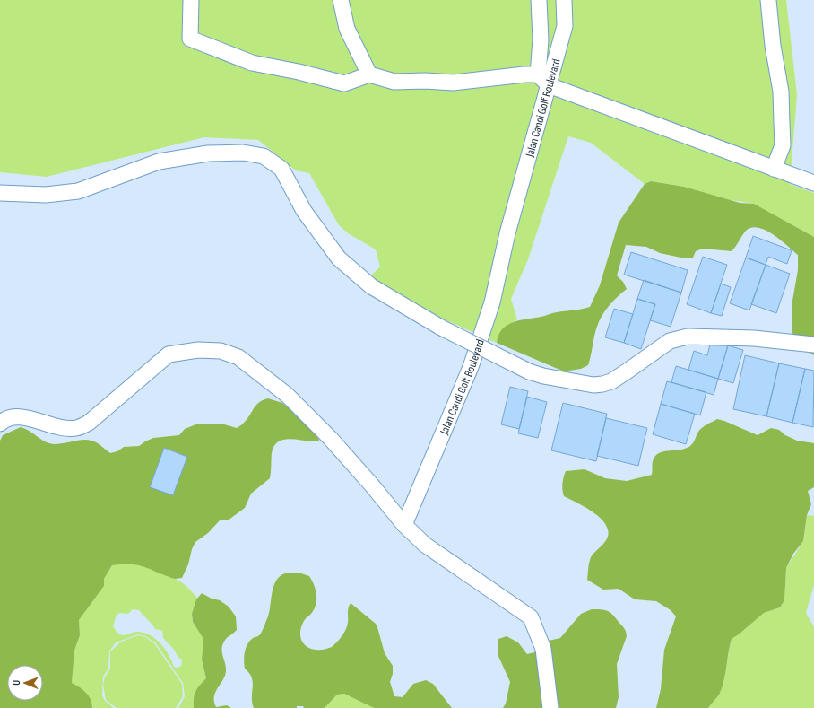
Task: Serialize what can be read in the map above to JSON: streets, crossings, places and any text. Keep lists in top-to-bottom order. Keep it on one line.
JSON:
{"streets":{"street":["Jalan Candi Golf Boulevard"]},"north":"left"}
